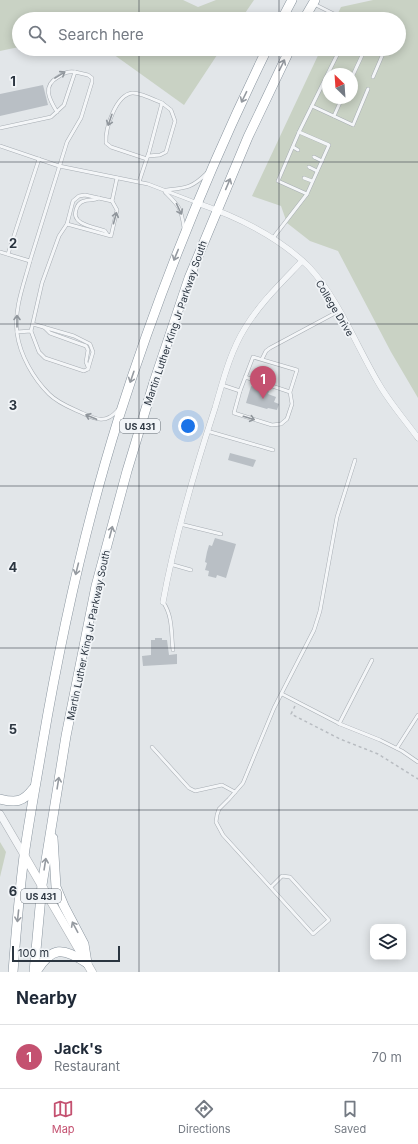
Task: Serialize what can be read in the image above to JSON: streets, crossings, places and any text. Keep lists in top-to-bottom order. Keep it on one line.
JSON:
{"streets":{"highway":["Martin Luther King Jr Parkway South","US 431"],"street":["College Drive"]},"crossings":[["College Drive","Martin Luther King Jr Parkway South"],["Martin Luther King Jr Parkway South","US 431"]],"scale_bar":"100 m","north":"top left","page":{"search":"Search here","pins":"1","scale":"100 m","heading":"Nearby","list":[{"mark":"1","name":"Jack's","note":"Restaurant","value":"70 m"}],"nav":["Map","Directions","Saved"]},"grid":{"rows":["1","2","3","4","5","6"]}}
